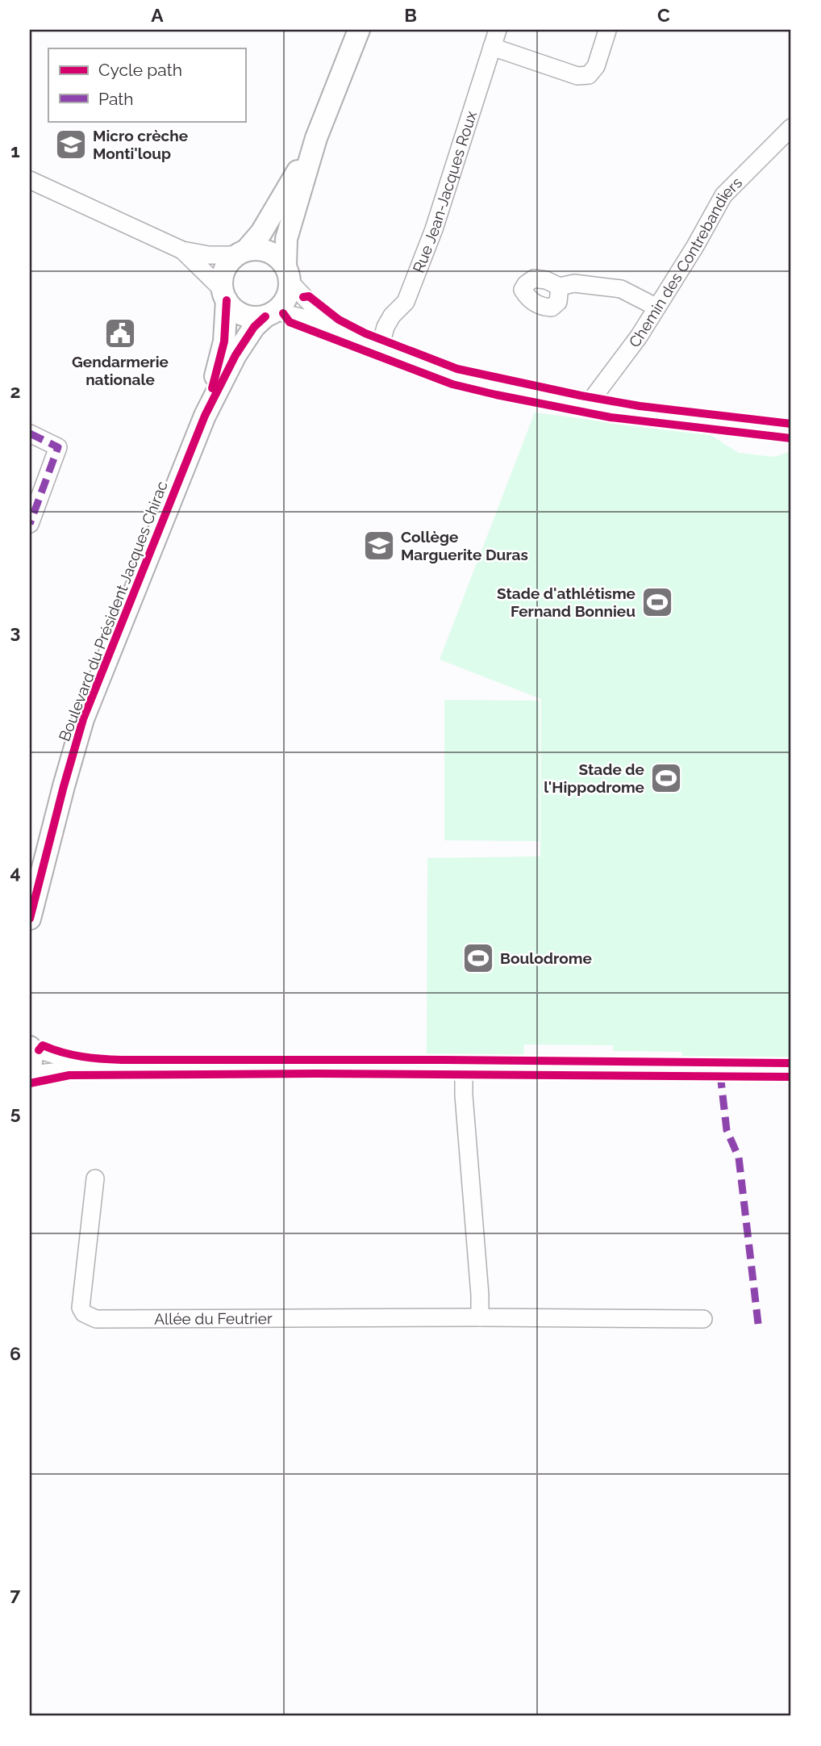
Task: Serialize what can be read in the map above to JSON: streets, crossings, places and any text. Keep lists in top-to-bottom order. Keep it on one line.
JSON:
{"streets":{"main road":["Boulevard du Président Jacques Chirac"],"street":["Rue Jean-Jacques Roux","Chemin des Contrebandiers","Allée du Feutrier"]},"places":{"school or university":["Micro crèche Monti'loup","Collège Marguerite Duras"],"public building":["Gendarmerie nationale"],"sports":["Stade d'athlétisme Fernand Bonnieu","Stade de l'Hippodrome","Boulodrome"]},"legend":["Cycle path","Path"],"grid":{"columns":["A","B","C"],"rows":["1","2","3","4","5","6","7"]}}
